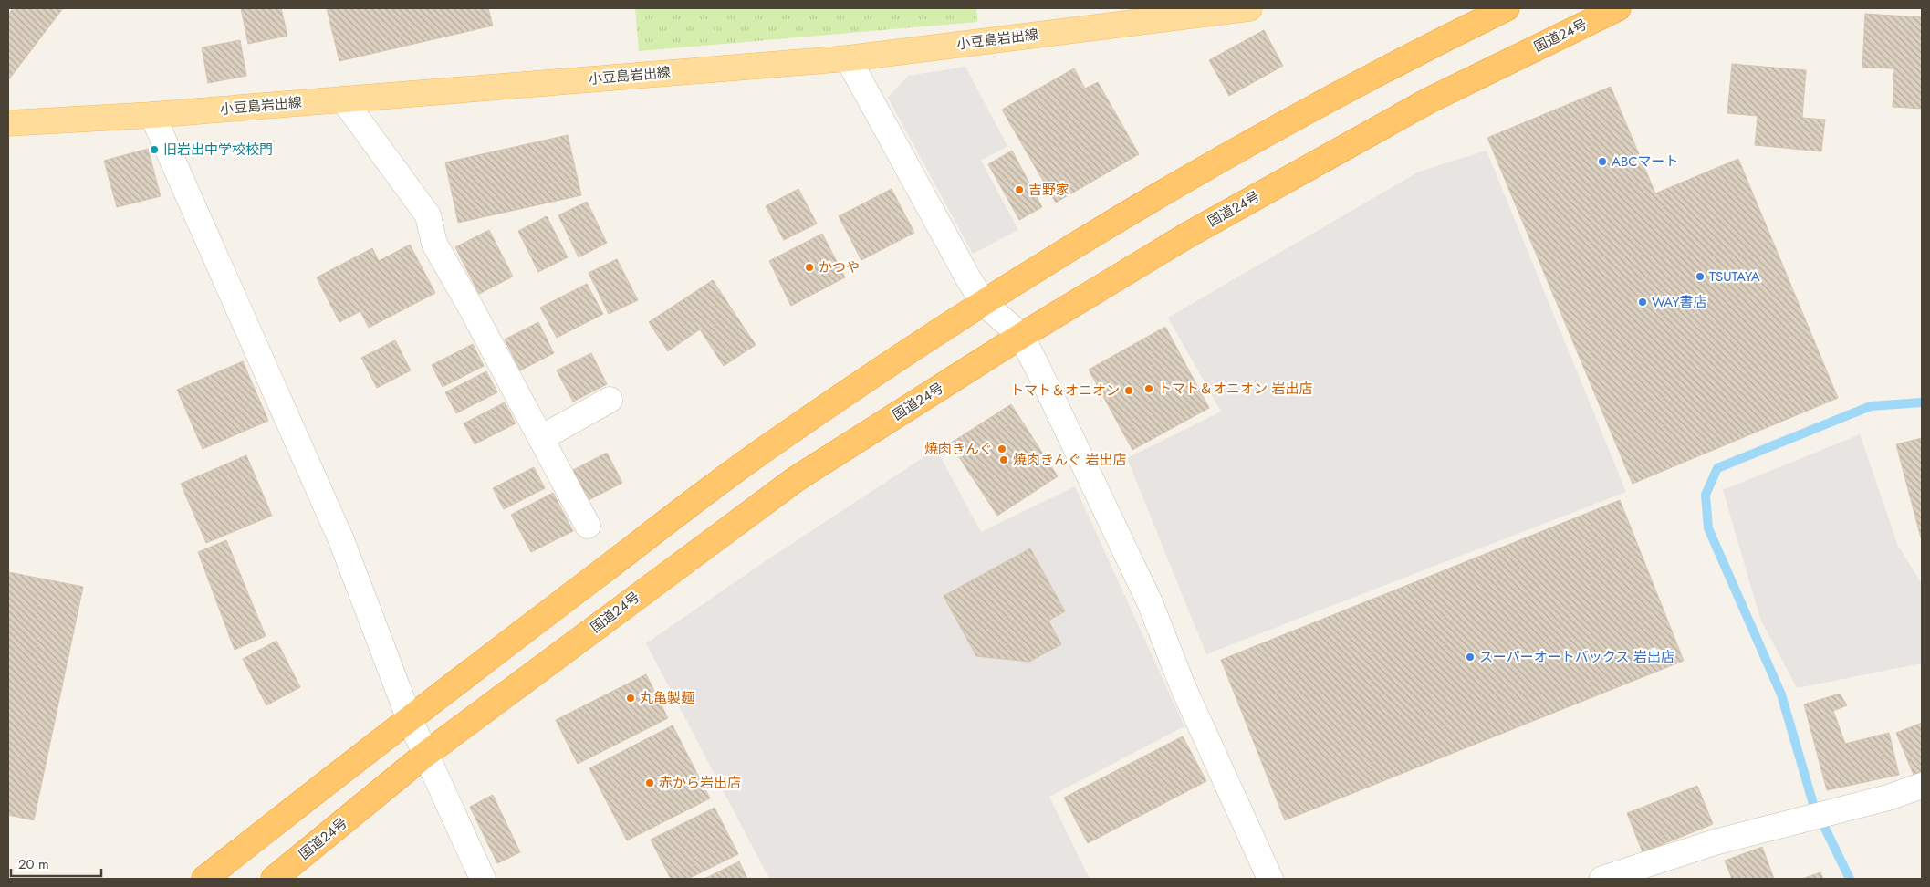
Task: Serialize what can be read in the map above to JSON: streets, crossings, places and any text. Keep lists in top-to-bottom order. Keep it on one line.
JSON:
{"streets":{"highway":["国道24号"],"main road":["小豆島岩出線"]},"places":["旧岩出中学校校門","ABCマート","吉野家","かつや","TSUTAYA","WAY書店","トマト＆オニオン 岩出店","トマト＆オニオン","焼肉きんぐ","焼肉きんぐ 岩出店","スーパーオートバックス 岩出店","丸亀製麺","赤から岩出店"],"scale_bar":"20 m"}
